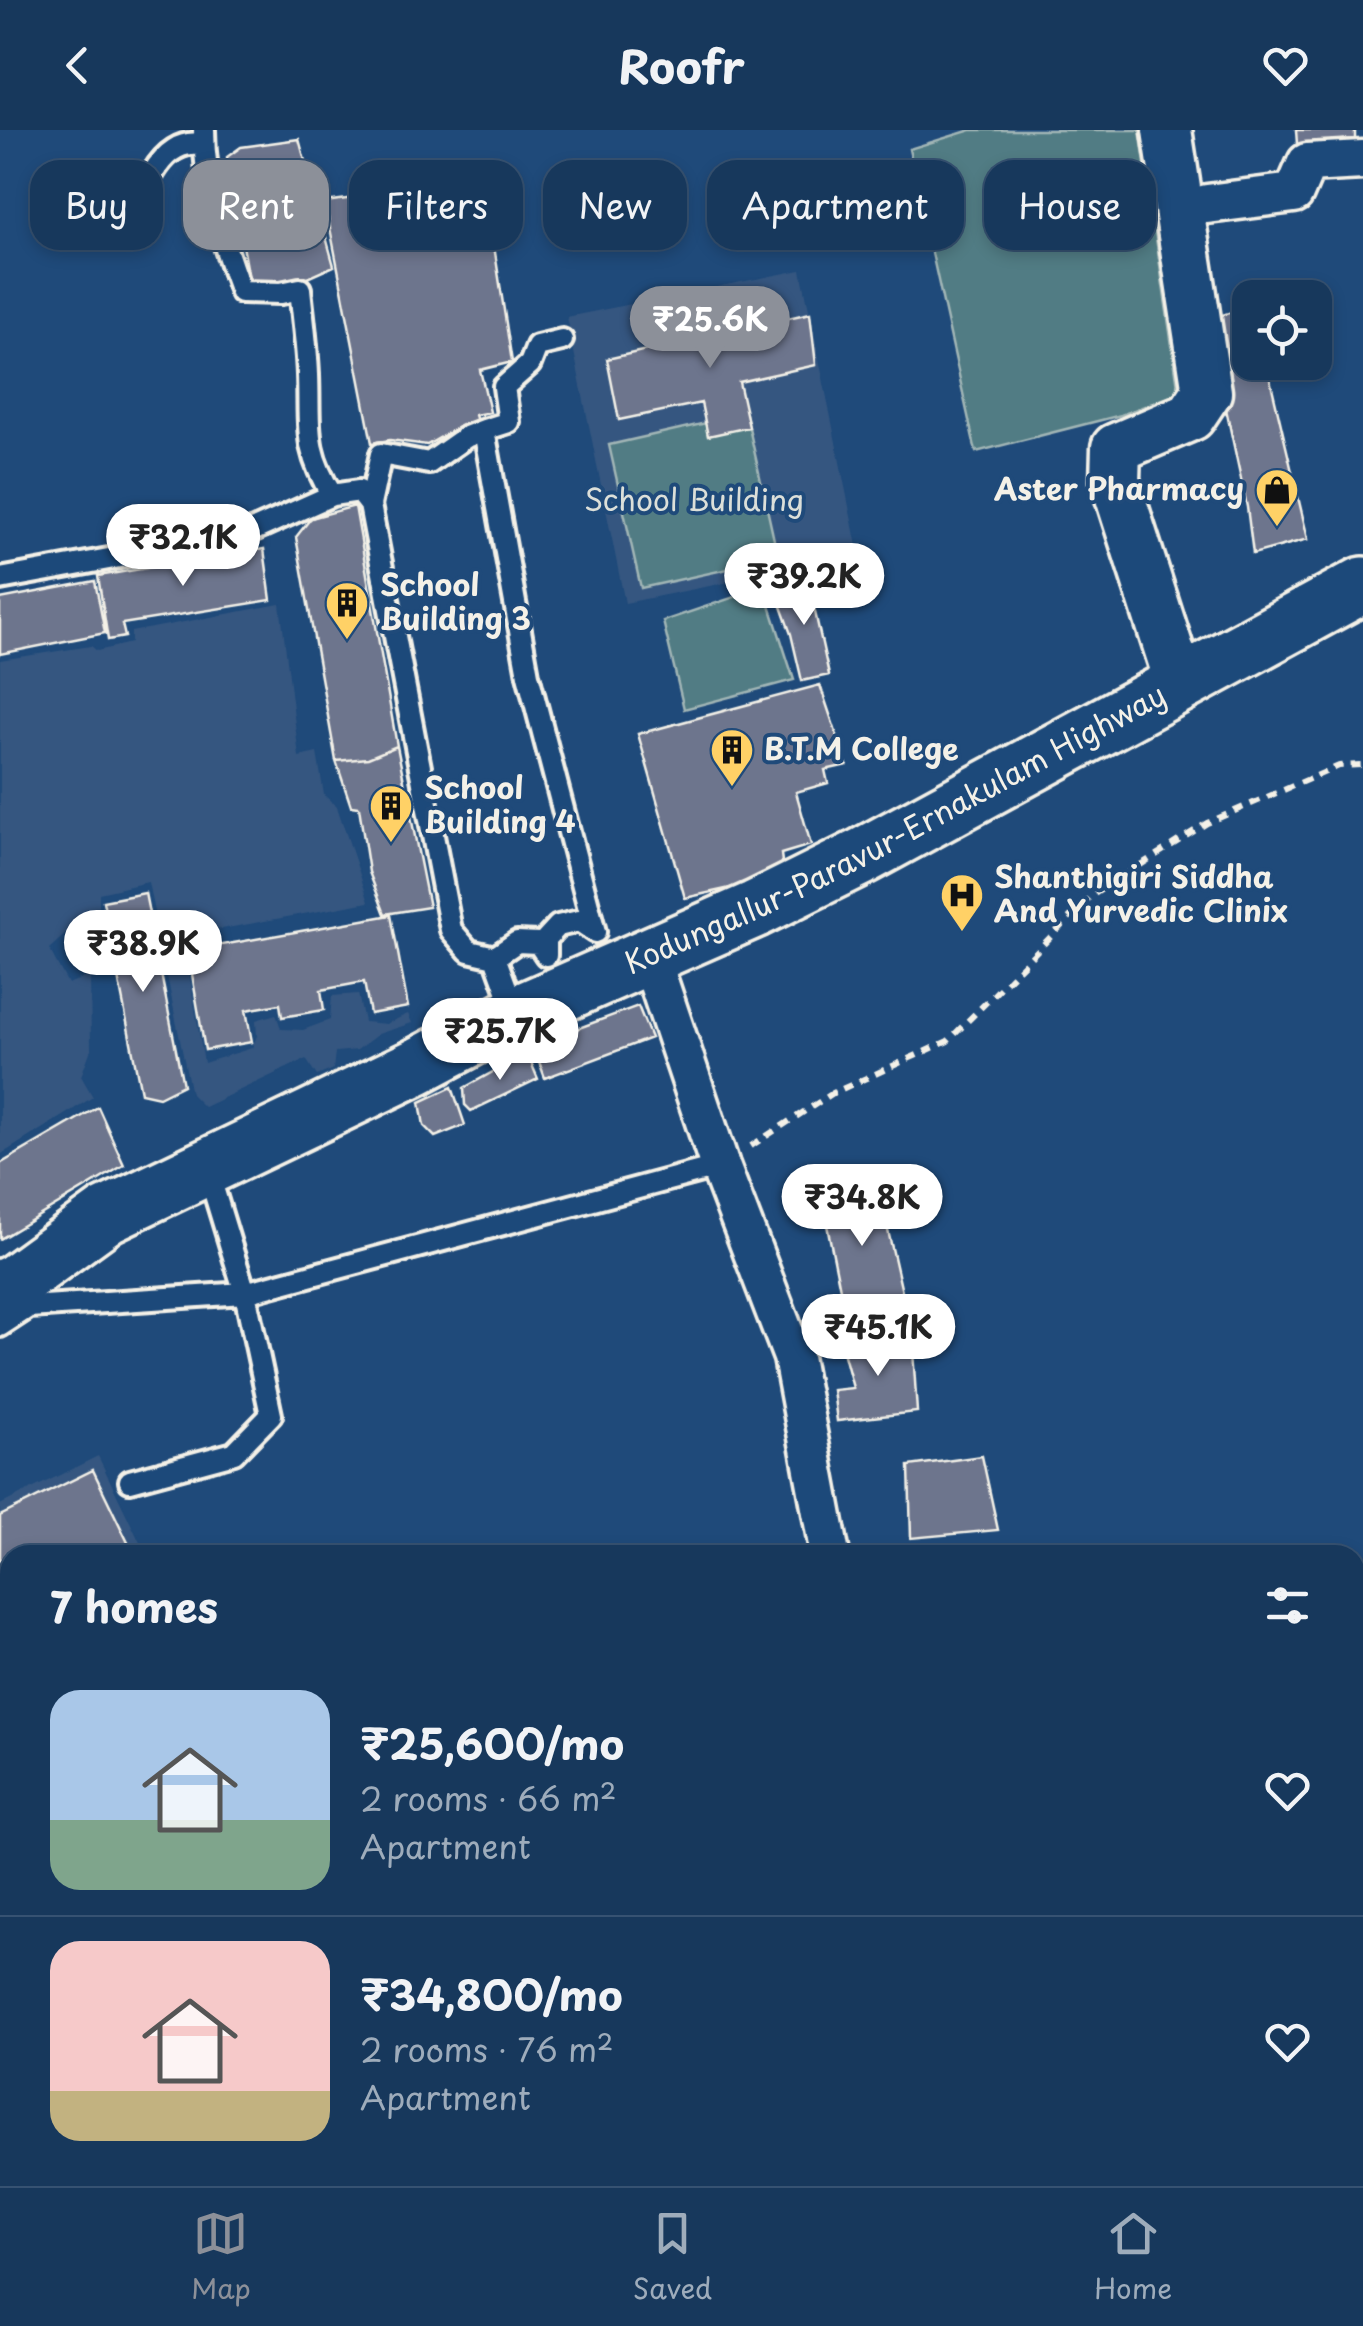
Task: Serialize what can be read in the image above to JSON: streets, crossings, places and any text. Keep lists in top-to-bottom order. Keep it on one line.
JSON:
{"streets":{"highway":["Kodungallur-Paravur-Ernakulam Highway"]},"parks":["School Building"],"places":{"shop":["Aster Pharmacy"],"building":["School Building 3","B.T.M College","School Building 4"],"hospital":["Shanthigiri Siddha And Yurvedic Clinix"]},"page":{"header":"Roofr","chip":["Buy","Rent","Filters","New","Apartment","House"],"price":["₹25.6K","₹32.1K","₹39.2K","₹38.9K","₹25.7K","₹34.8K","₹45.1K"],"heading":"7 homes","list":[{"name":"₹25,600/mo","note":"2 rooms · 66 m² · Apartment"},{"name":"₹34,800/mo","note":"2 rooms · 76 m² · Apartment"}],"tabs":["Map","Saved","Home"]}}
